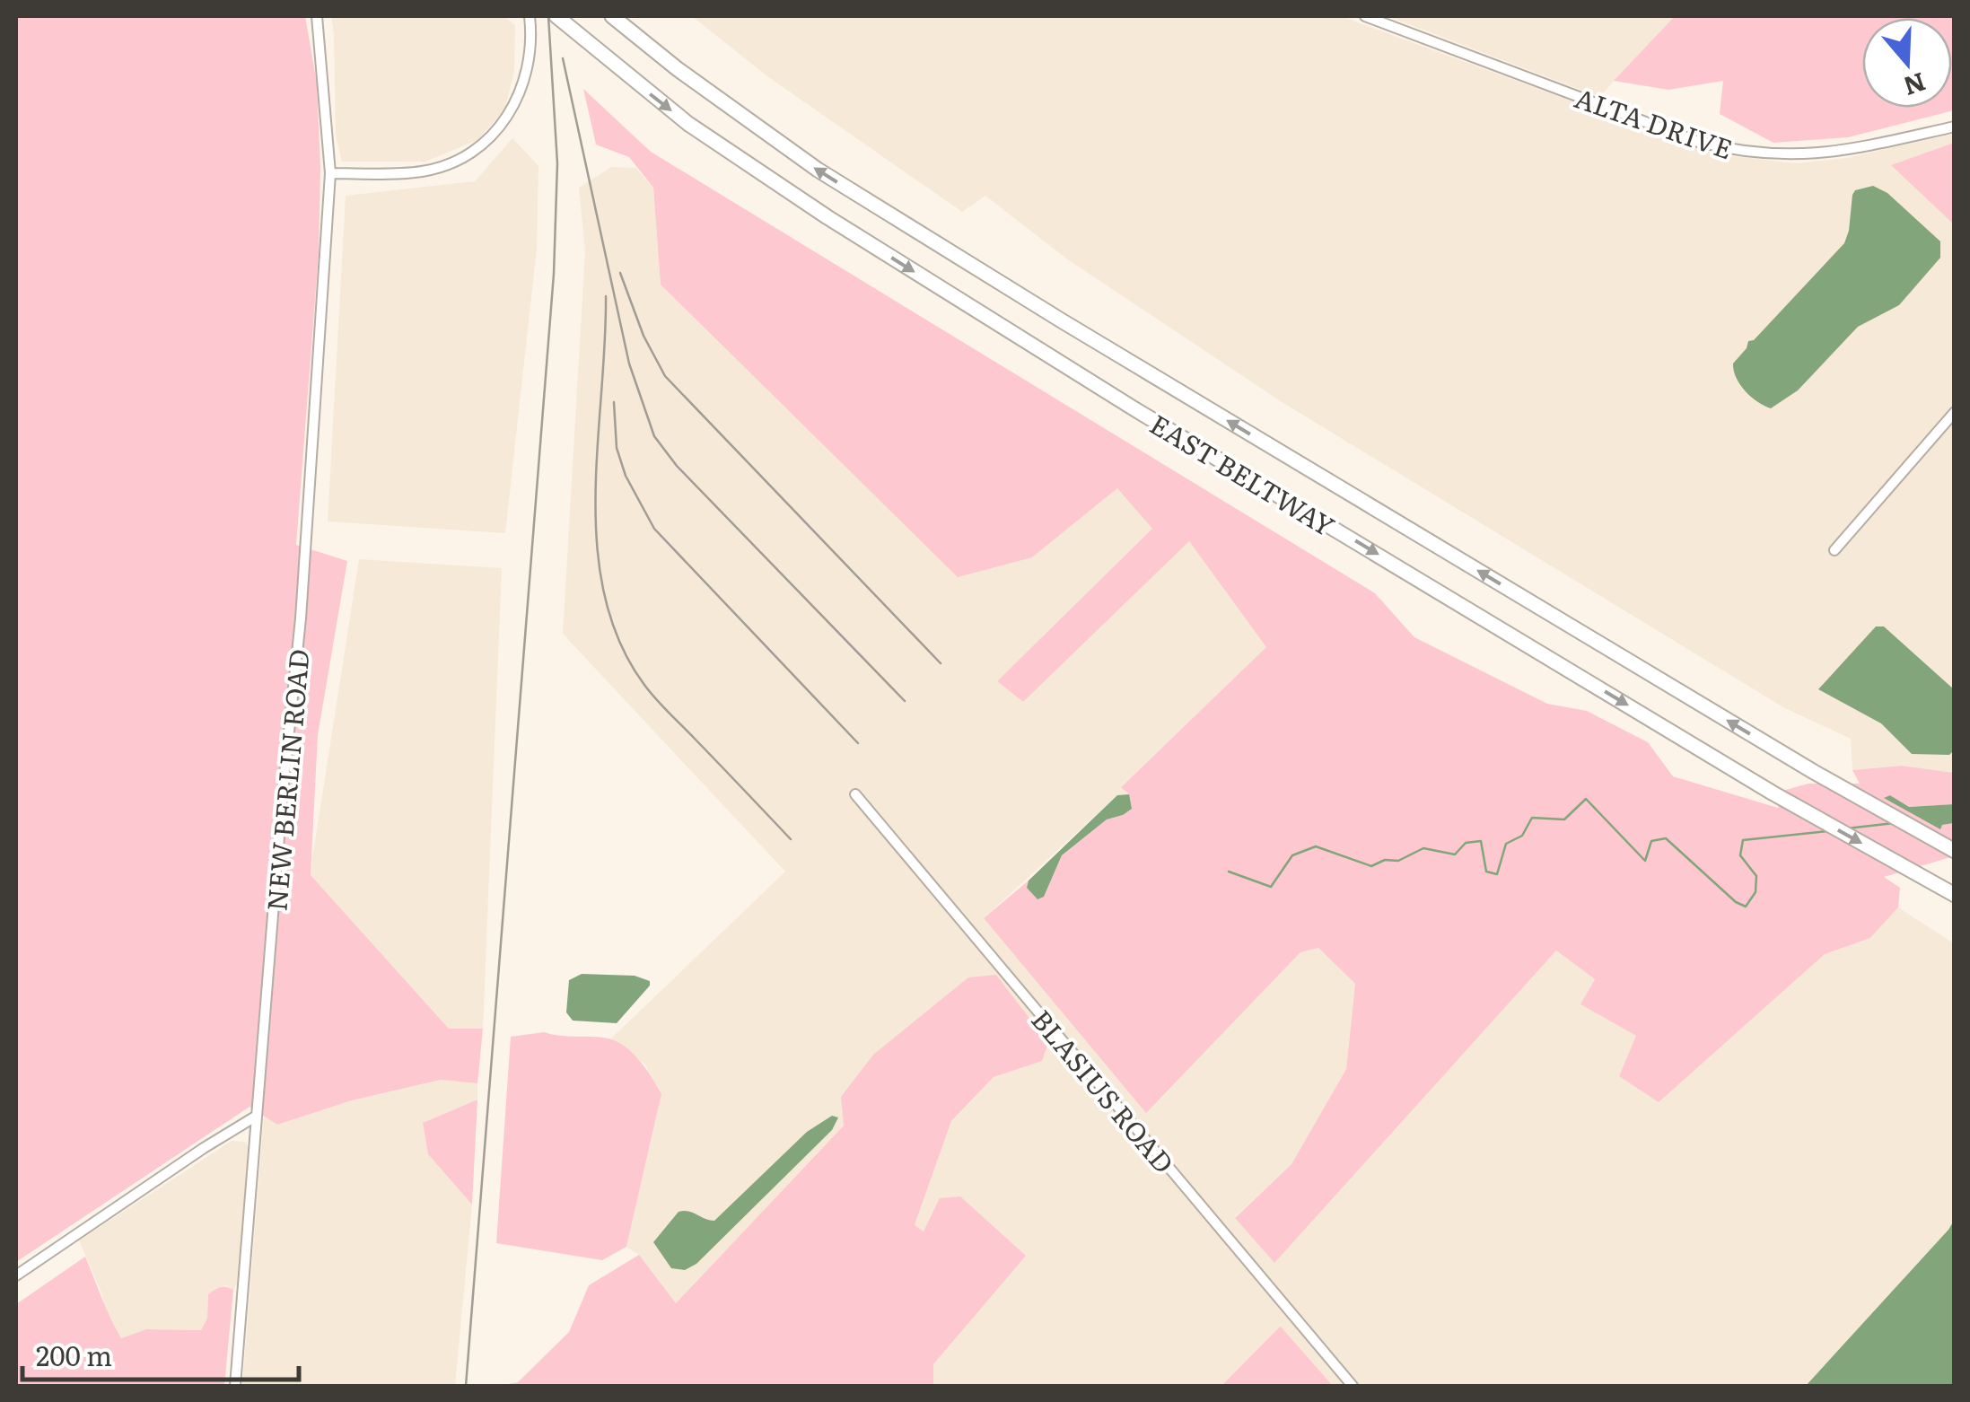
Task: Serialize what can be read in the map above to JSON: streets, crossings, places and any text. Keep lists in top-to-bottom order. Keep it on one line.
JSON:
{"streets":{"highway":["EAST BELTWAY"],"street":["ALTA DRIVE","NEW BERLIN ROAD","BLASIUS ROAD"]},"scale_bar":"200 m","north":"bottom"}
